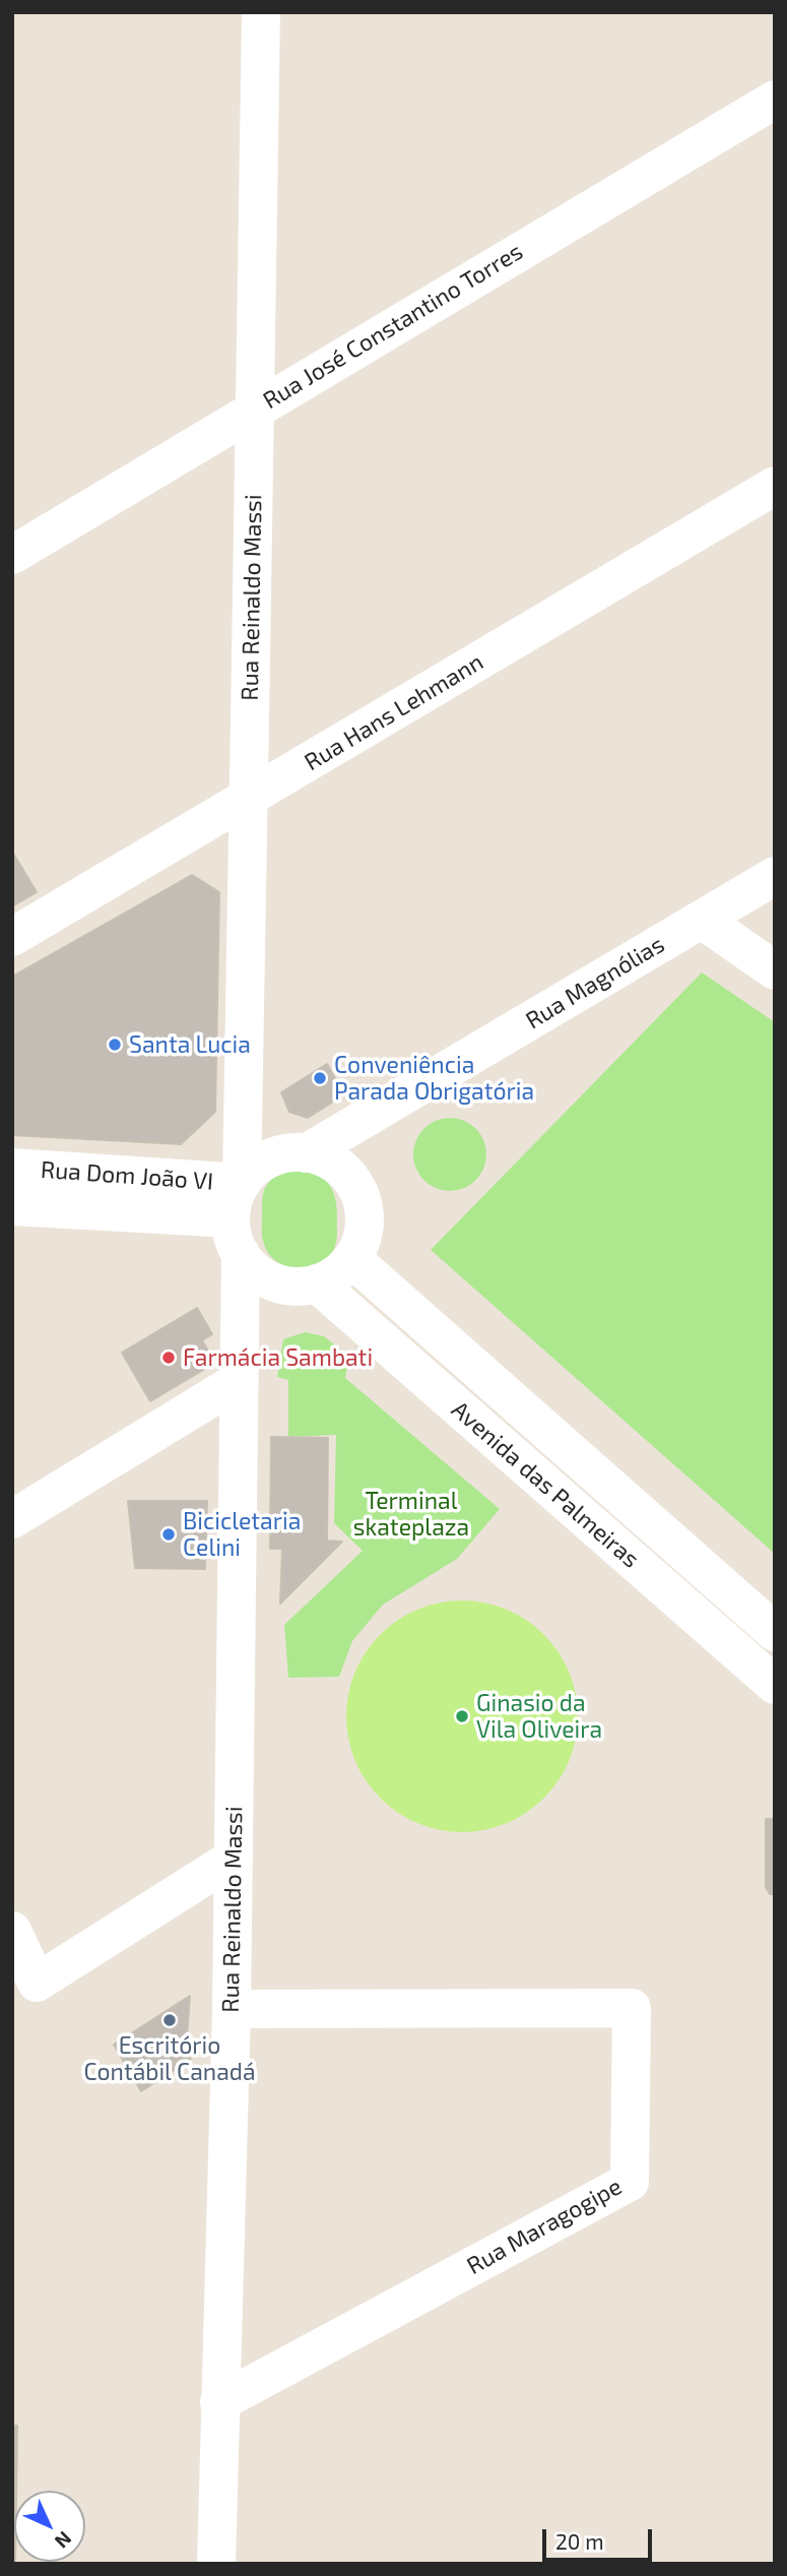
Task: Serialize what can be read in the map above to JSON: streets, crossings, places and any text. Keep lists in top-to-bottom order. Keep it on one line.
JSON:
{"streets":{"street":["Rua José Constantino Torres","Rua Reinaldo Massi","Rua Hans Lehmann","Rua Magnólias","Rua Dom João VI","Avenida das Palmeiras","Rua Maragogipe"]},"crossings":[["Rua José Constantino Torres","Rua Reinaldo Massi"],["Rua Reinaldo Massi","Rua Hans Lehmann"],["Rua Reinaldo Massi","Rua Magnólias"],["Rua Reinaldo Massi","Rua Dom João VI"],["Rua Reinaldo Massi","Avenida das Palmeiras"],["Rua Reinaldo Massi","Rua Maragogipe"],["Rua Magnólias","Rua Dom João VI"],["Rua Magnólias","Avenida das Palmeiras"],["Rua Dom João VI","Avenida das Palmeiras"]],"parks":["Terminal skateplaza"],"places":["Santa Lucia","Conveniência Parada Obrigatória","Farmácia Sambati","Bicicletaria Celini","Ginasio da Vila Oliveira","Escritório Contábil Canadá"],"scale_bar":"20 m","north":"bottom right"}
